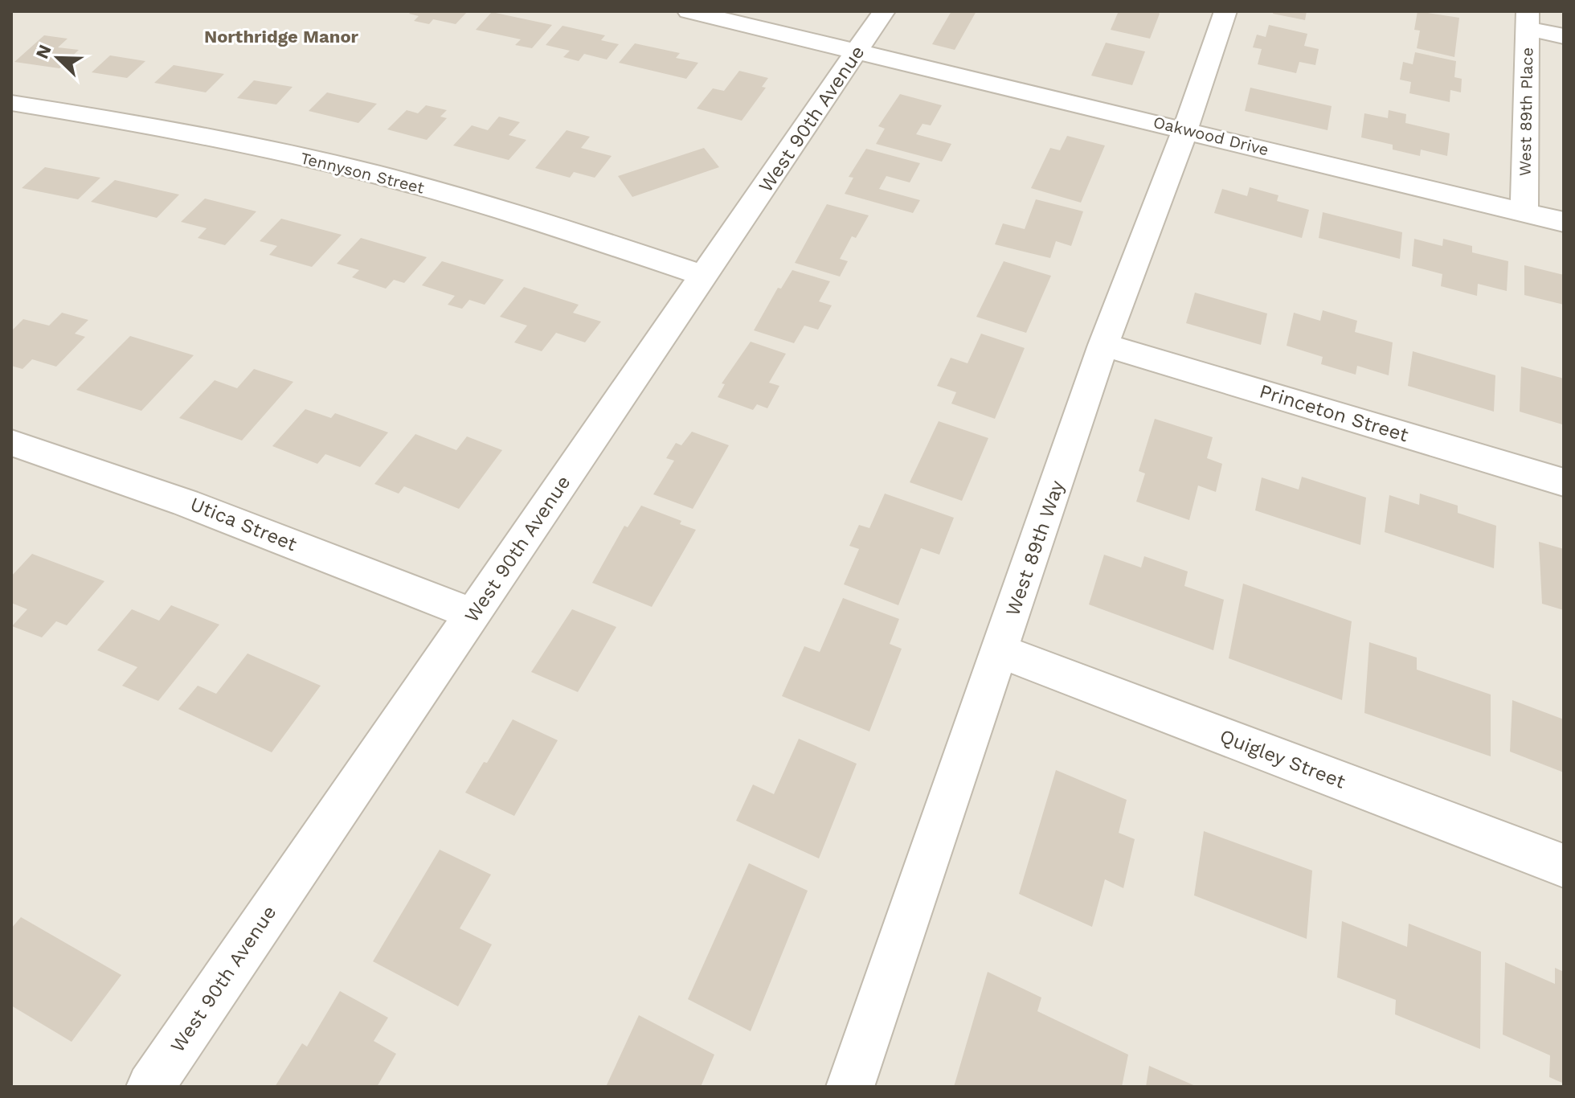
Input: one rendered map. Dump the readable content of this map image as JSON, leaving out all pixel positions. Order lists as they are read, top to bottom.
{
  "streets": {
    "street": [
      "West 89th Place",
      "West 90th Avenue",
      "Oakwood Drive",
      "Tennyson Street",
      "Princeton Street",
      "Utica Street",
      "West 89th Way",
      "Quigley Street"
    ]
  },
  "crossings": [
    ["West 89th Place", "Oakwood Drive"],
    ["West 90th Avenue", "Oakwood Drive"],
    ["West 90th Avenue", "Tennyson Street"],
    ["West 90th Avenue", "Utica Street"],
    ["Oakwood Drive", "West 89th Way"],
    ["Princeton Street", "West 89th Way"],
    ["West 89th Way", "Quigley Street"]
  ],
  "districts": ["Northridge Manor"],
  "north": "top left"
}
